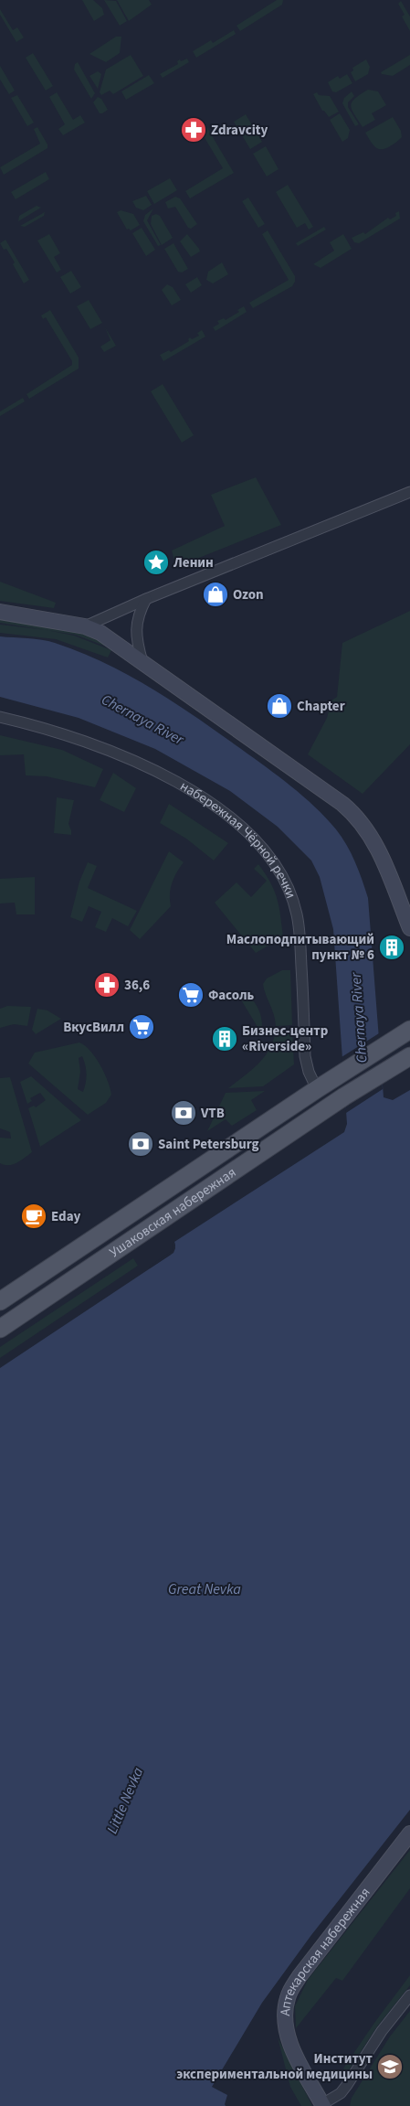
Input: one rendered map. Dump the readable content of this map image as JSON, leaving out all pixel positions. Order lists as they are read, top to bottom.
{
  "streets": {
    "main road": ["Ушаковская набережная"],
    "street": ["набережная Чёрной речки", "Аптекарская набережная"]
  },
  "crossings": [
    ["набережная Чёрной речки", "Ушаковская набережная"]
  ],
  "water": ["Chernaya River", "Great Nevka", "Little Nevka"],
  "places": {
    "pharmacy": ["Zdravcity", "36,6"],
    "place": ["Ленин"],
    "shop": ["Ozon", "Chapter"],
    "building": ["Маслоподпитывающий пункт № 6", "Бизнес-центр «Riverside»"],
    "supermarket": ["Фасоль", "ВкусВилл"],
    "bank": ["VTB", "Saint Petersburg"],
    "cafe": ["Eday"],
    "school or university": ["Институт экспериментальной медицины"]
  }
}
